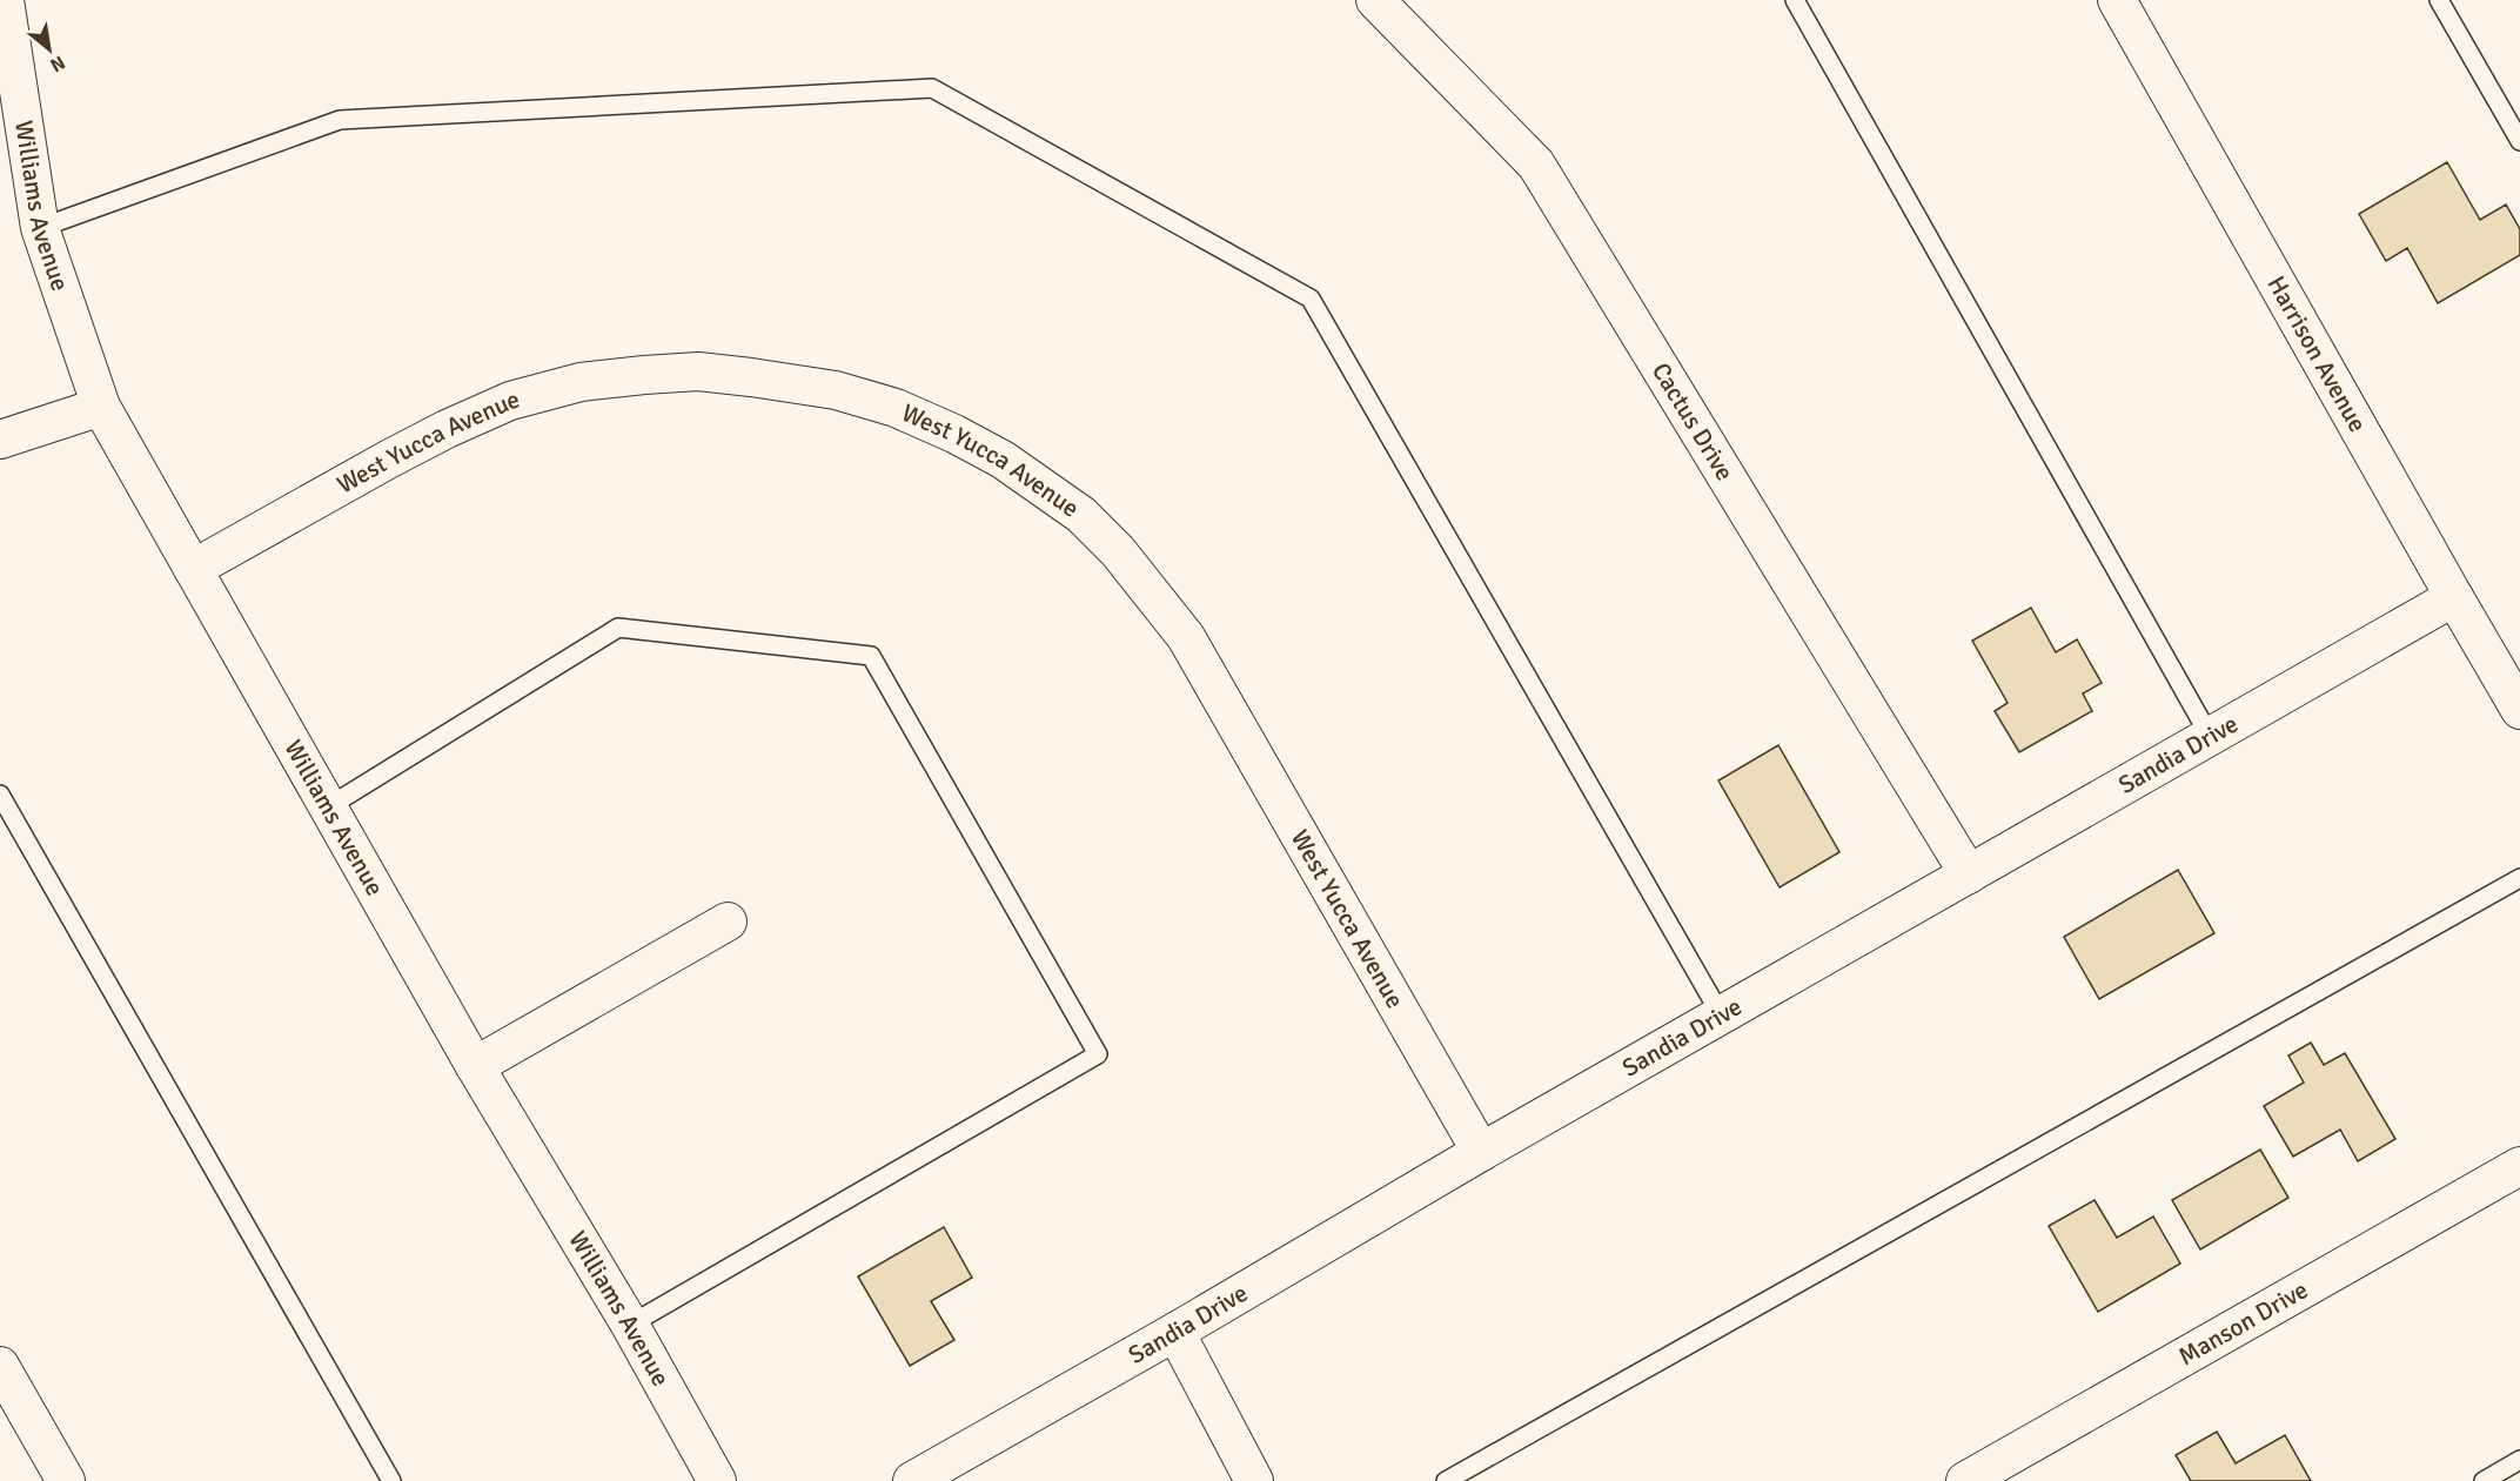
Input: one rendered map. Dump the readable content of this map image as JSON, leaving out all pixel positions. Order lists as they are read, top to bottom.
{
  "streets": {
    "street": [
      "Williams Avenue",
      "Harrison Avenue",
      "Cactus Drive",
      "West Yucca Avenue",
      "Sandia Drive",
      "Manson Drive"
    ]
  },
  "crossings": [
    ["Williams Avenue", "West Yucca Avenue"],
    ["Harrison Avenue", "Sandia Drive"],
    ["Cactus Drive", "Sandia Drive"],
    ["West Yucca Avenue", "Sandia Drive"]
  ],
  "north": "bottom right"
}
